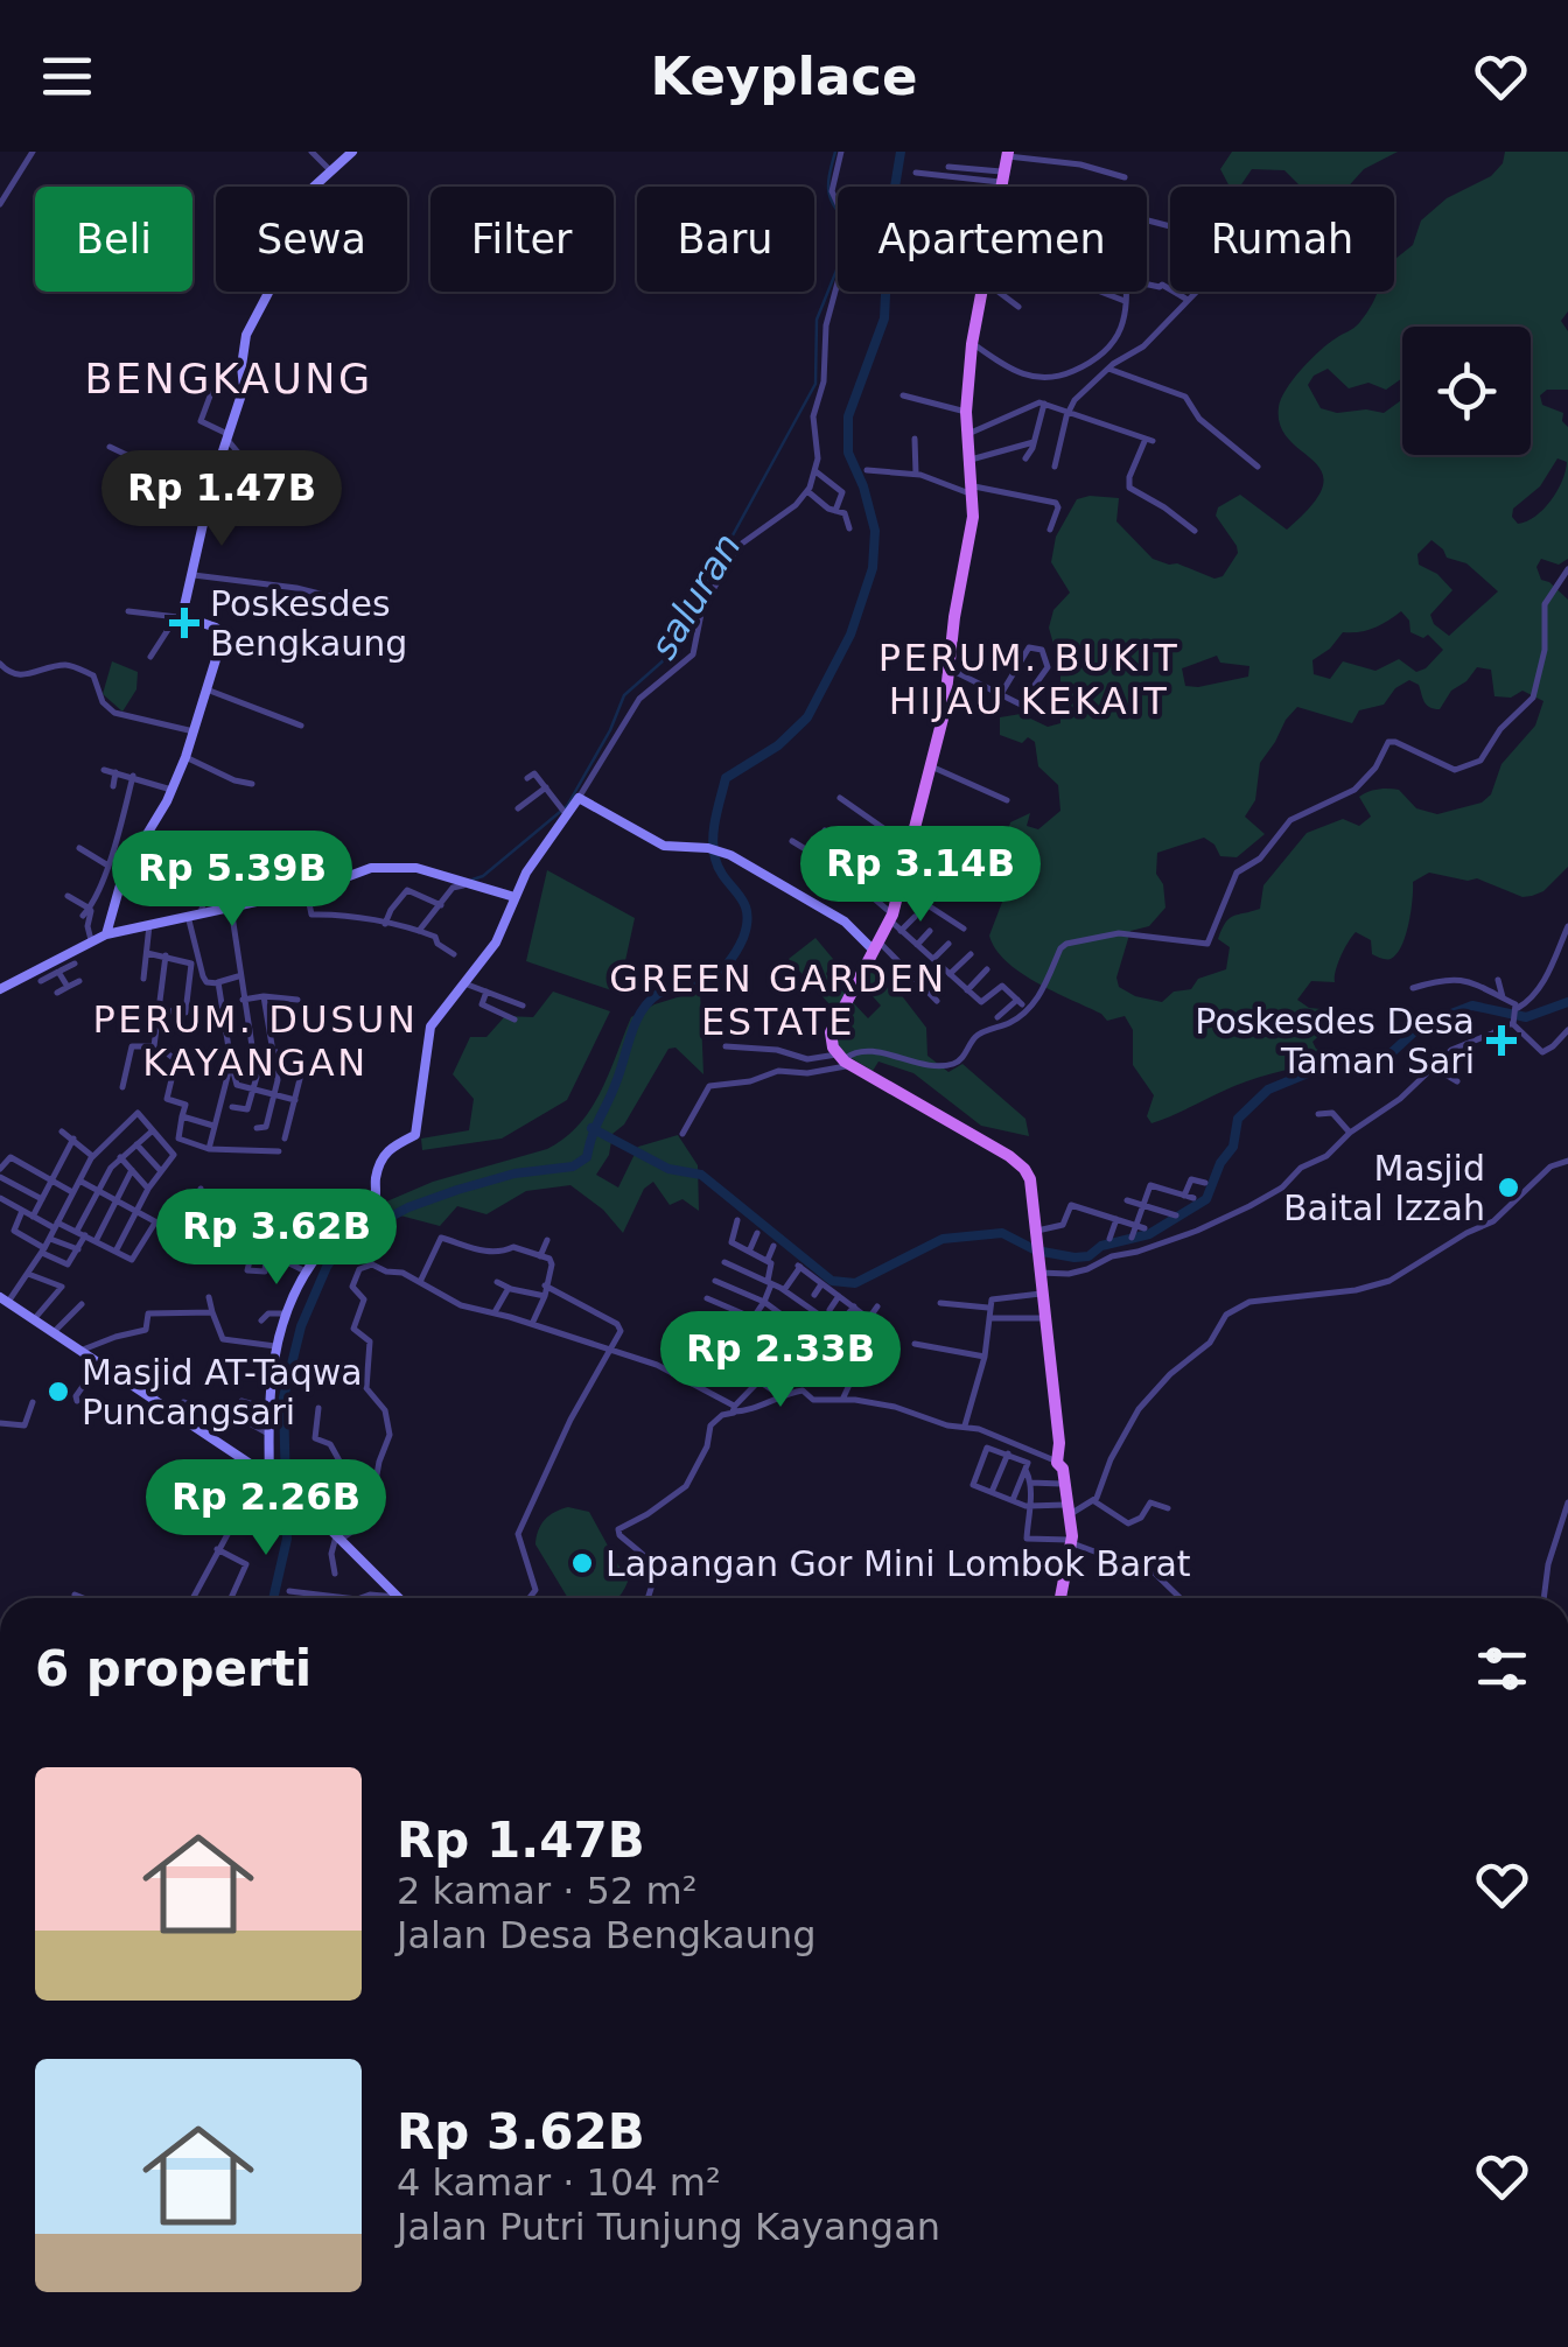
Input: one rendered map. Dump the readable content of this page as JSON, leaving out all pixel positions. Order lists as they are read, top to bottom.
{
  "districts": [
    "BENGKAUNG",
    "PERUM. BUKIT HIJAU KEKAIT",
    "GREEN GARDEN ESTATE",
    "PERUM. DUSUN KAYANGAN"
  ],
  "water": ["saluran"],
  "places": {
    "health": ["Poskesdes Bengkaung", "Poskesdes Desa Taman Sari"],
    "other": ["Masjid Baital Izzah", "Masjid AT-Taqwa Puncangsari", "Lapangan Gor Mini Lombok Barat"]
  },
  "page": {
    "header": "Keyplace",
    "chip": [
      "Beli",
      "Sewa",
      "Filter",
      "Baru",
      "Apartemen",
      "Rumah"
    ],
    "price": [
      "Rp 1.47B",
      "Rp 3.14B",
      "Rp 5.39B",
      "Rp 3.62B",
      "Rp 2.33B",
      "Rp 2.26B"
    ],
    "heading": "6 properti",
    "list": [
      {
        "name": "Rp 1.47B",
        "note": "2 kamar · 52 m² · Jalan Desa Bengkaung"
      },
      {
        "name": "Rp 3.62B",
        "note": "4 kamar · 104 m² · Jalan Putri Tunjung Kayangan"
      }
    ]
  }
}
